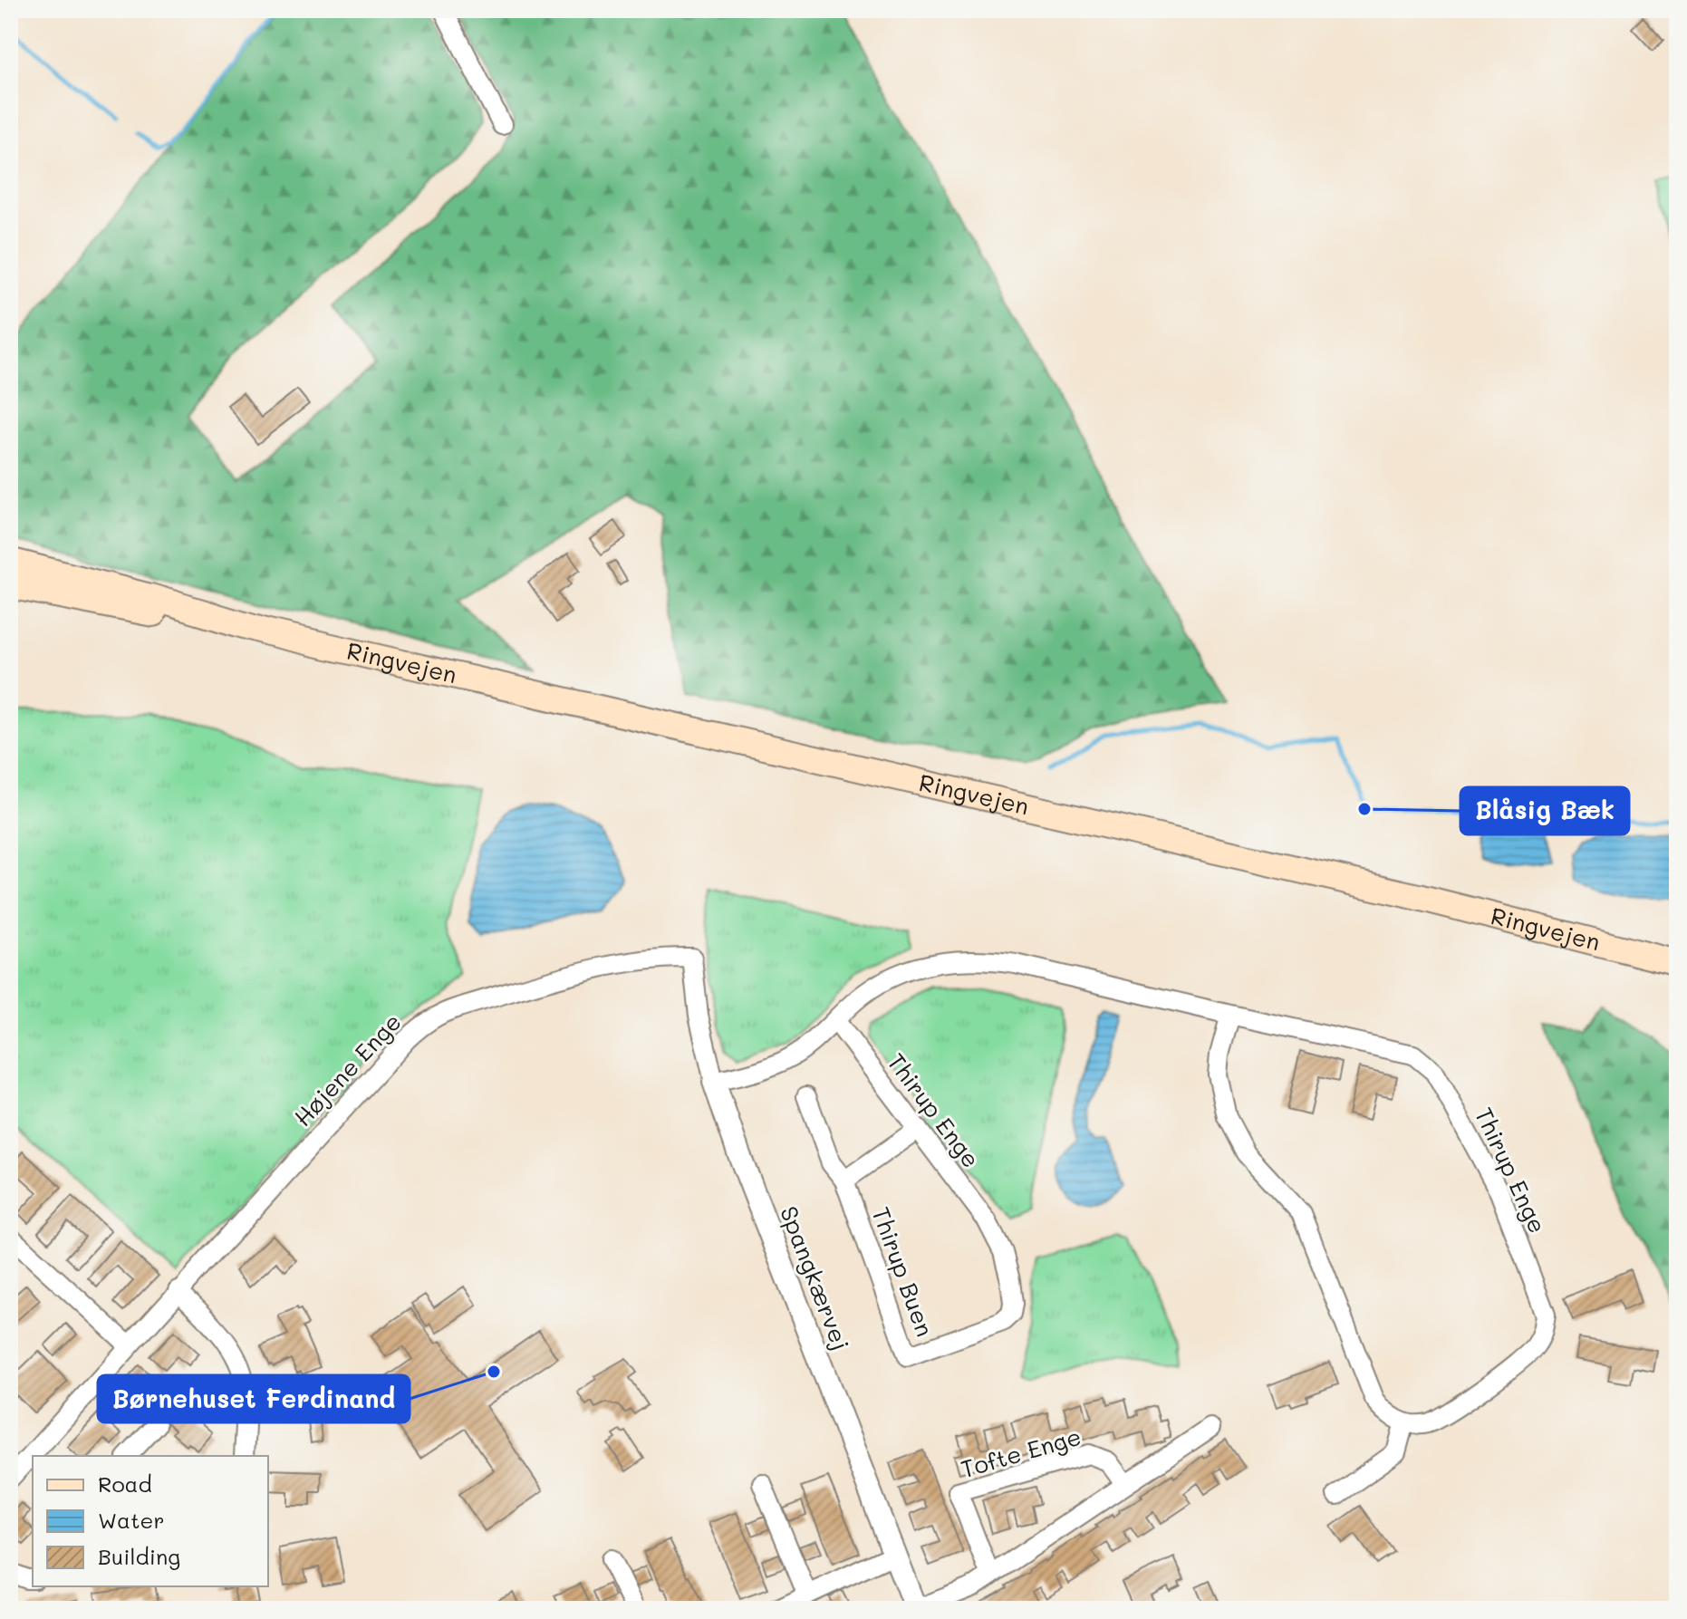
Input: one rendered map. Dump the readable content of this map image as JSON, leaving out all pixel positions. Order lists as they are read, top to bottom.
{
  "streets": {
    "main road": ["Ringvejen"],
    "street": [
      "Højene Enge",
      "Thirup Enge",
      "Thirup Buen",
      "Spangkærvej",
      "Tofte Enge"
    ]
  },
  "crossings": [
    ["Højene Enge", "Spangkærvej"],
    ["Thirup Enge", "Thirup Buen"],
    ["Thirup Enge", "Spangkærvej"]
  ],
  "places": ["Blåsig Bæk", "Børnehuset Ferdinand"],
  "legend": ["Road", "Water", "Building"]
}
